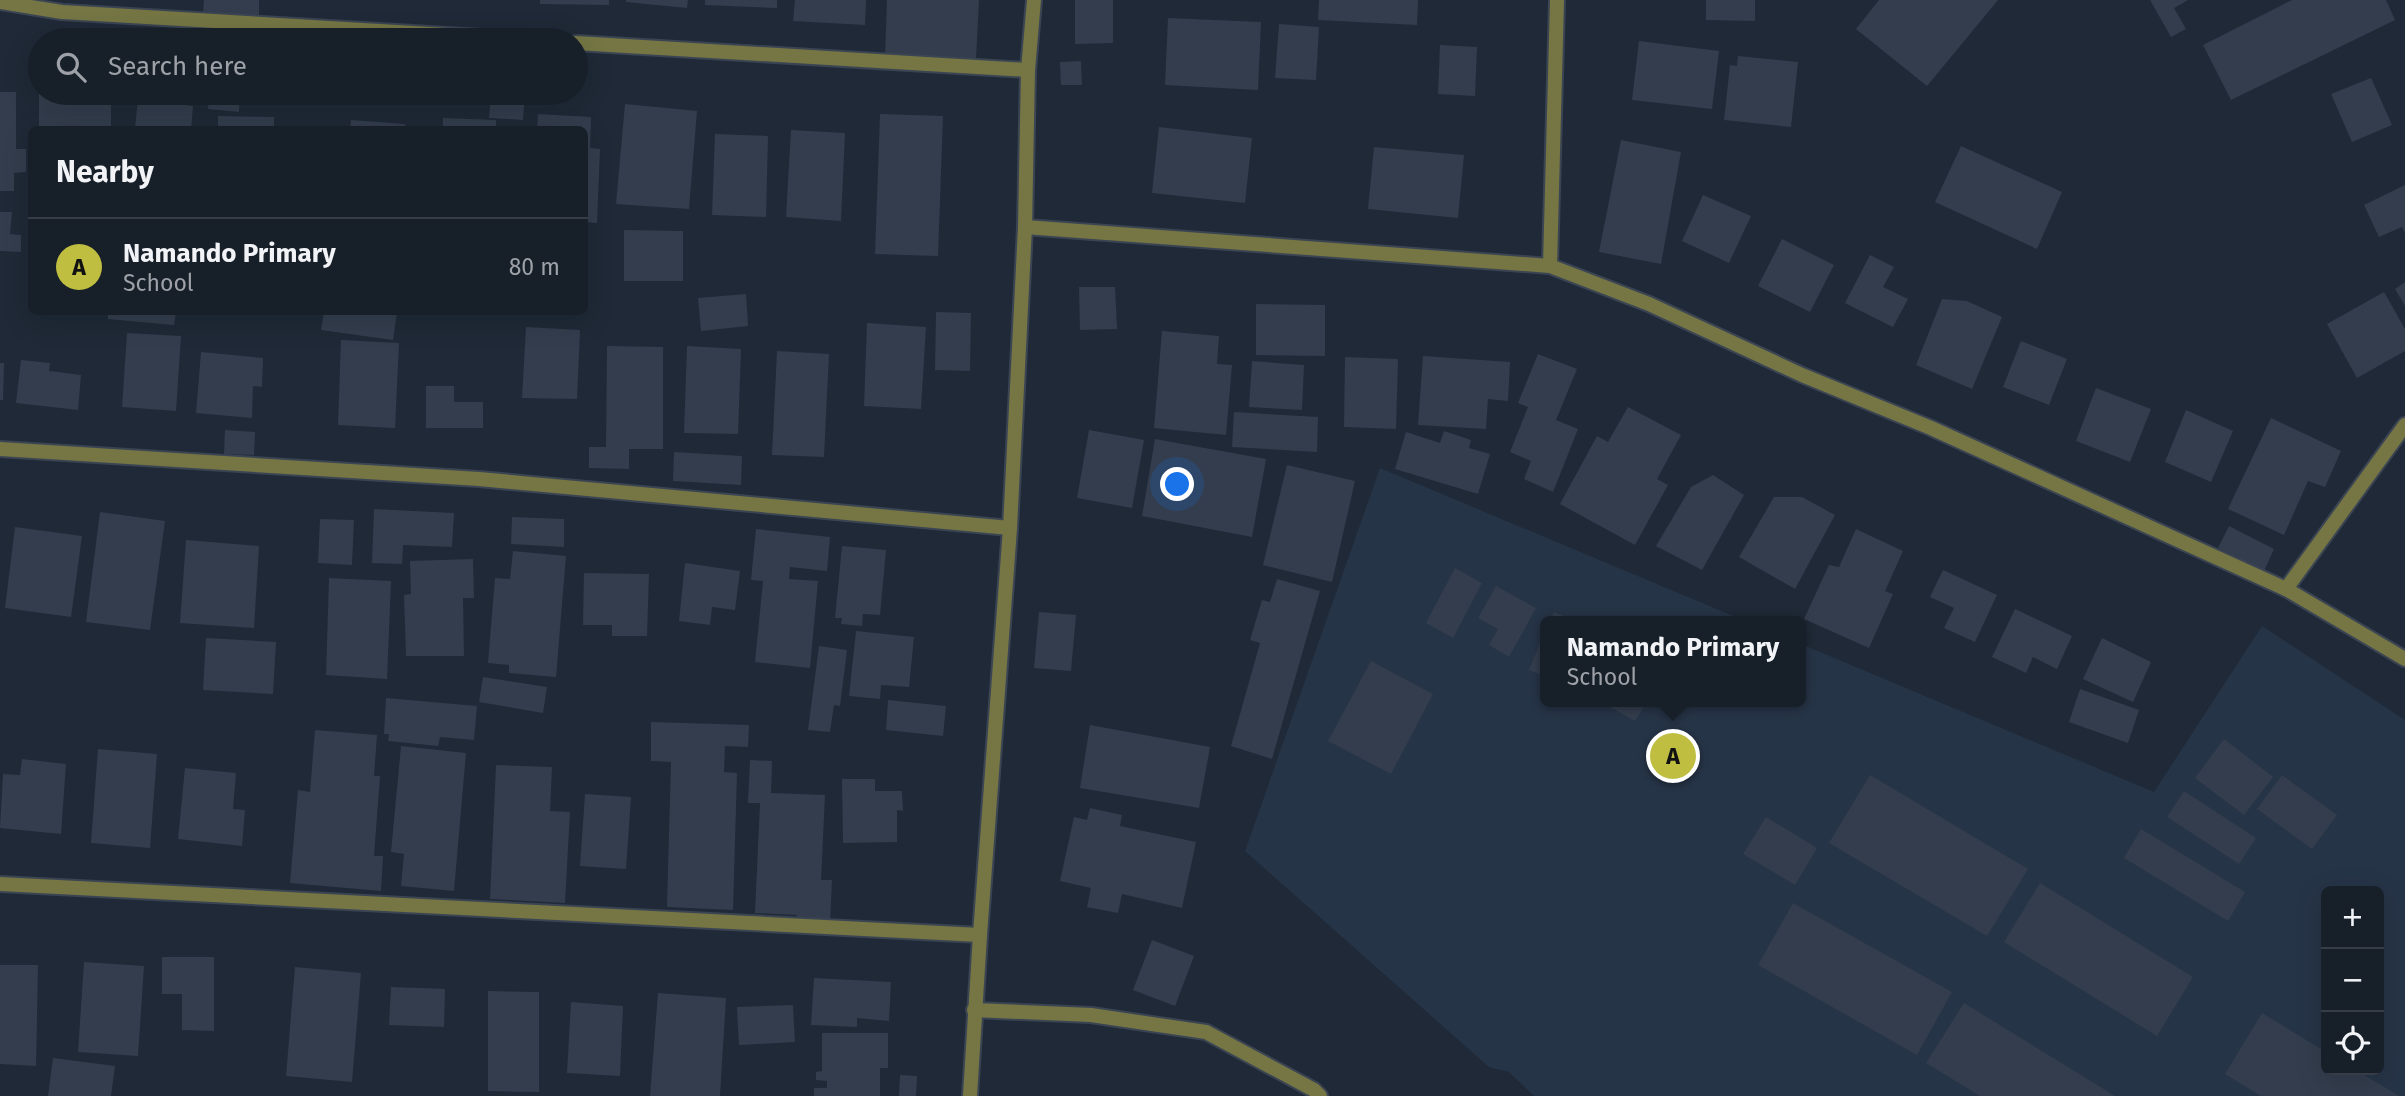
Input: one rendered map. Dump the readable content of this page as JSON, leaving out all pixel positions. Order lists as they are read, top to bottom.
{
  "page": {
    "search": "Search here",
    "heading": "Nearby",
    "list": [
      {
        "mark": "A",
        "name": "Namando Primary",
        "note": "School",
        "value": "80 m"
      }
    ],
    "popup": ["Namando Primary", "School"],
    "pins": "A",
    "map_buttons": ["+", "−"]
  }
}
